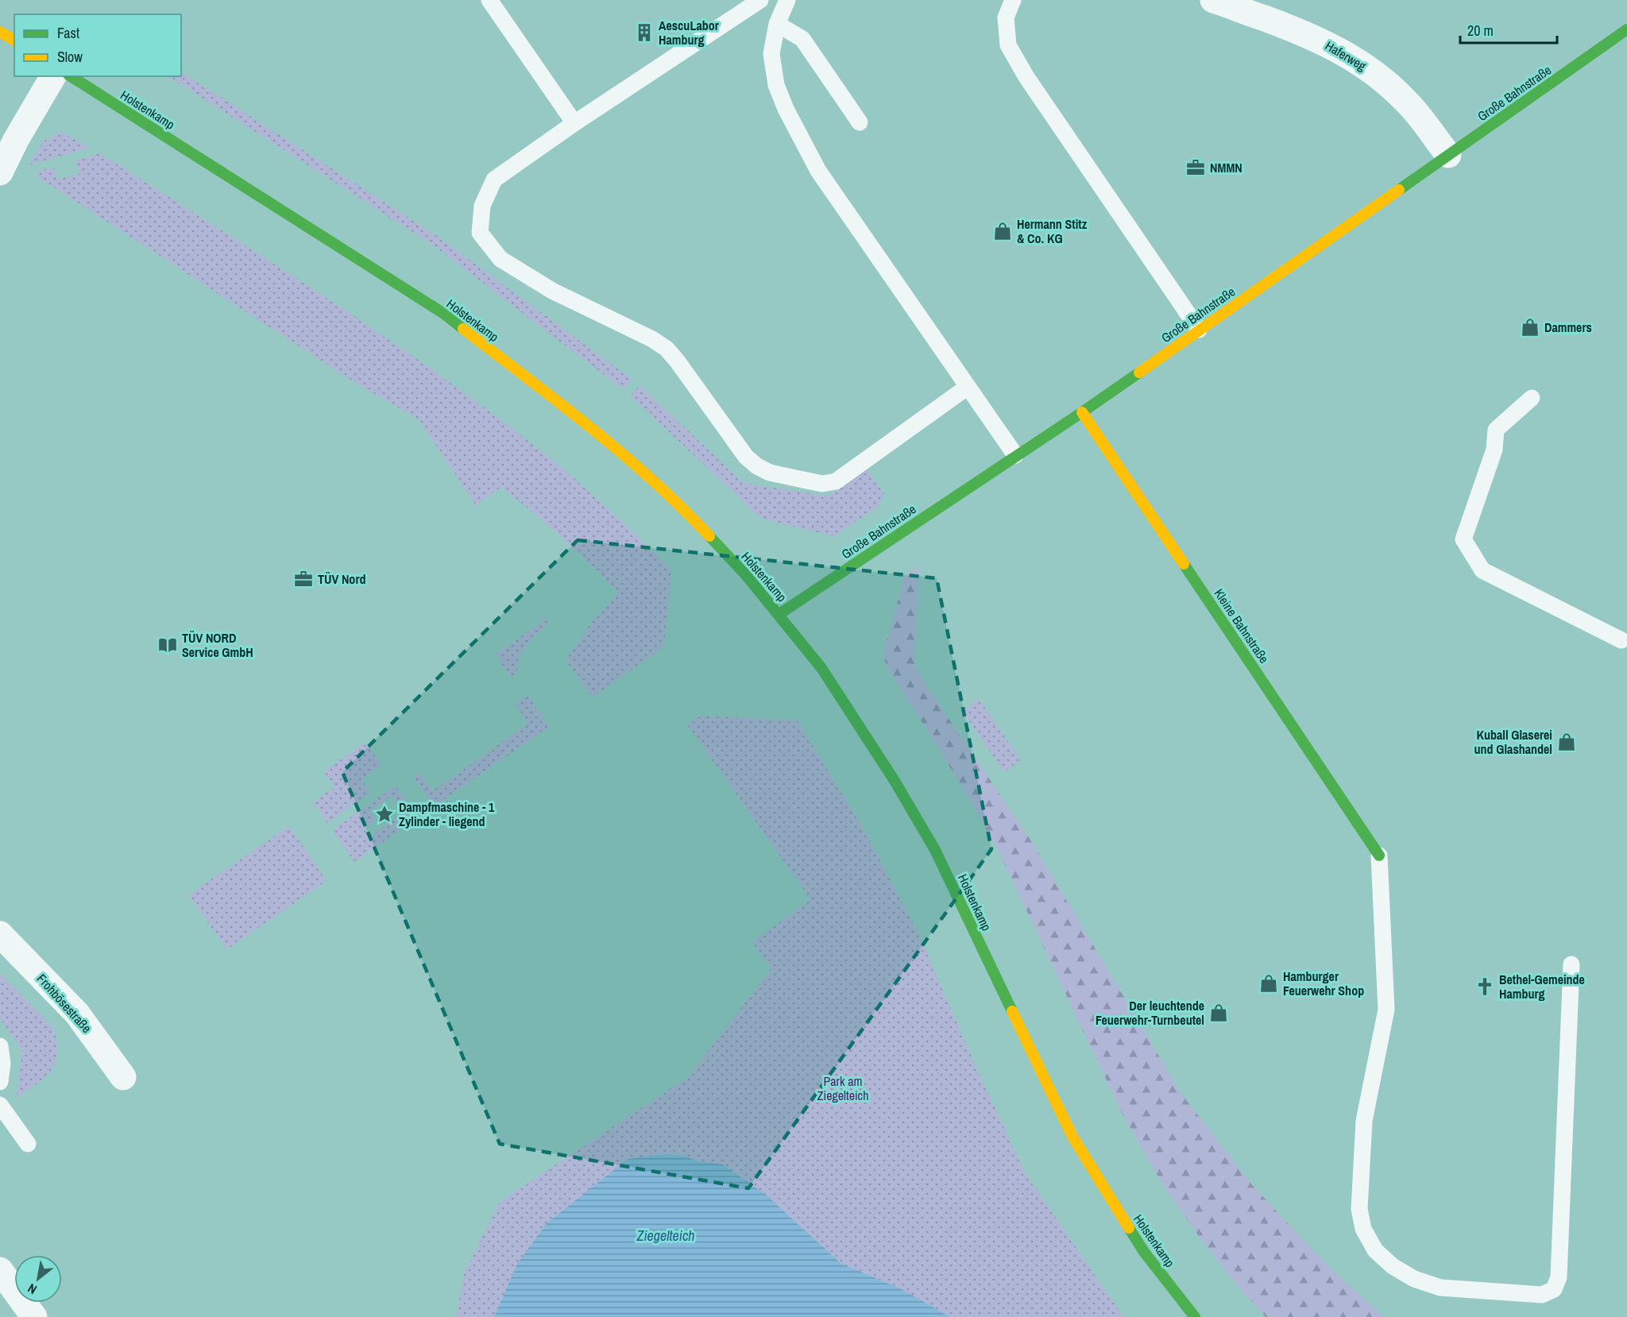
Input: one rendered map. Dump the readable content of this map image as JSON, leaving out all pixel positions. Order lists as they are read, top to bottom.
{
  "streets": {
    "main road": ["Große Bahnstraße", "Holstenkamp", "Kleine Bahnstraße"],
    "street": ["Haferweg", "Frohbösestraße"]
  },
  "crossings": [
    ["Haferweg", "Große Bahnstraße"],
    ["Große Bahnstraße", "Holstenkamp"],
    ["Große Bahnstraße", "Kleine Bahnstraße"]
  ],
  "water": ["Ziegelteich"],
  "parks": ["Park am Ziegelteich"],
  "places": {
    "building": ["AescuLabor Hamburg"],
    "office": ["NMMN", "TÜV Nord"],
    "shop": [
      "Hermann Stitz & Co. KG",
      "Dammers",
      "Kuball Glaserei und Glashandel",
      "Hamburger Feuerwehr Shop",
      "Der leuchtende Feuerwehr-Turnbeutel"
    ],
    "library": ["TÜV NORD Service GmbH"],
    "place": ["Dampfmaschine - 1 Zylinder - liegend"],
    "church": ["Bethel-Gemeinde Hamburg"]
  },
  "legend": ["Fast", "Slow"],
  "scale_bar": "20 m",
  "north": "bottom left"
}
